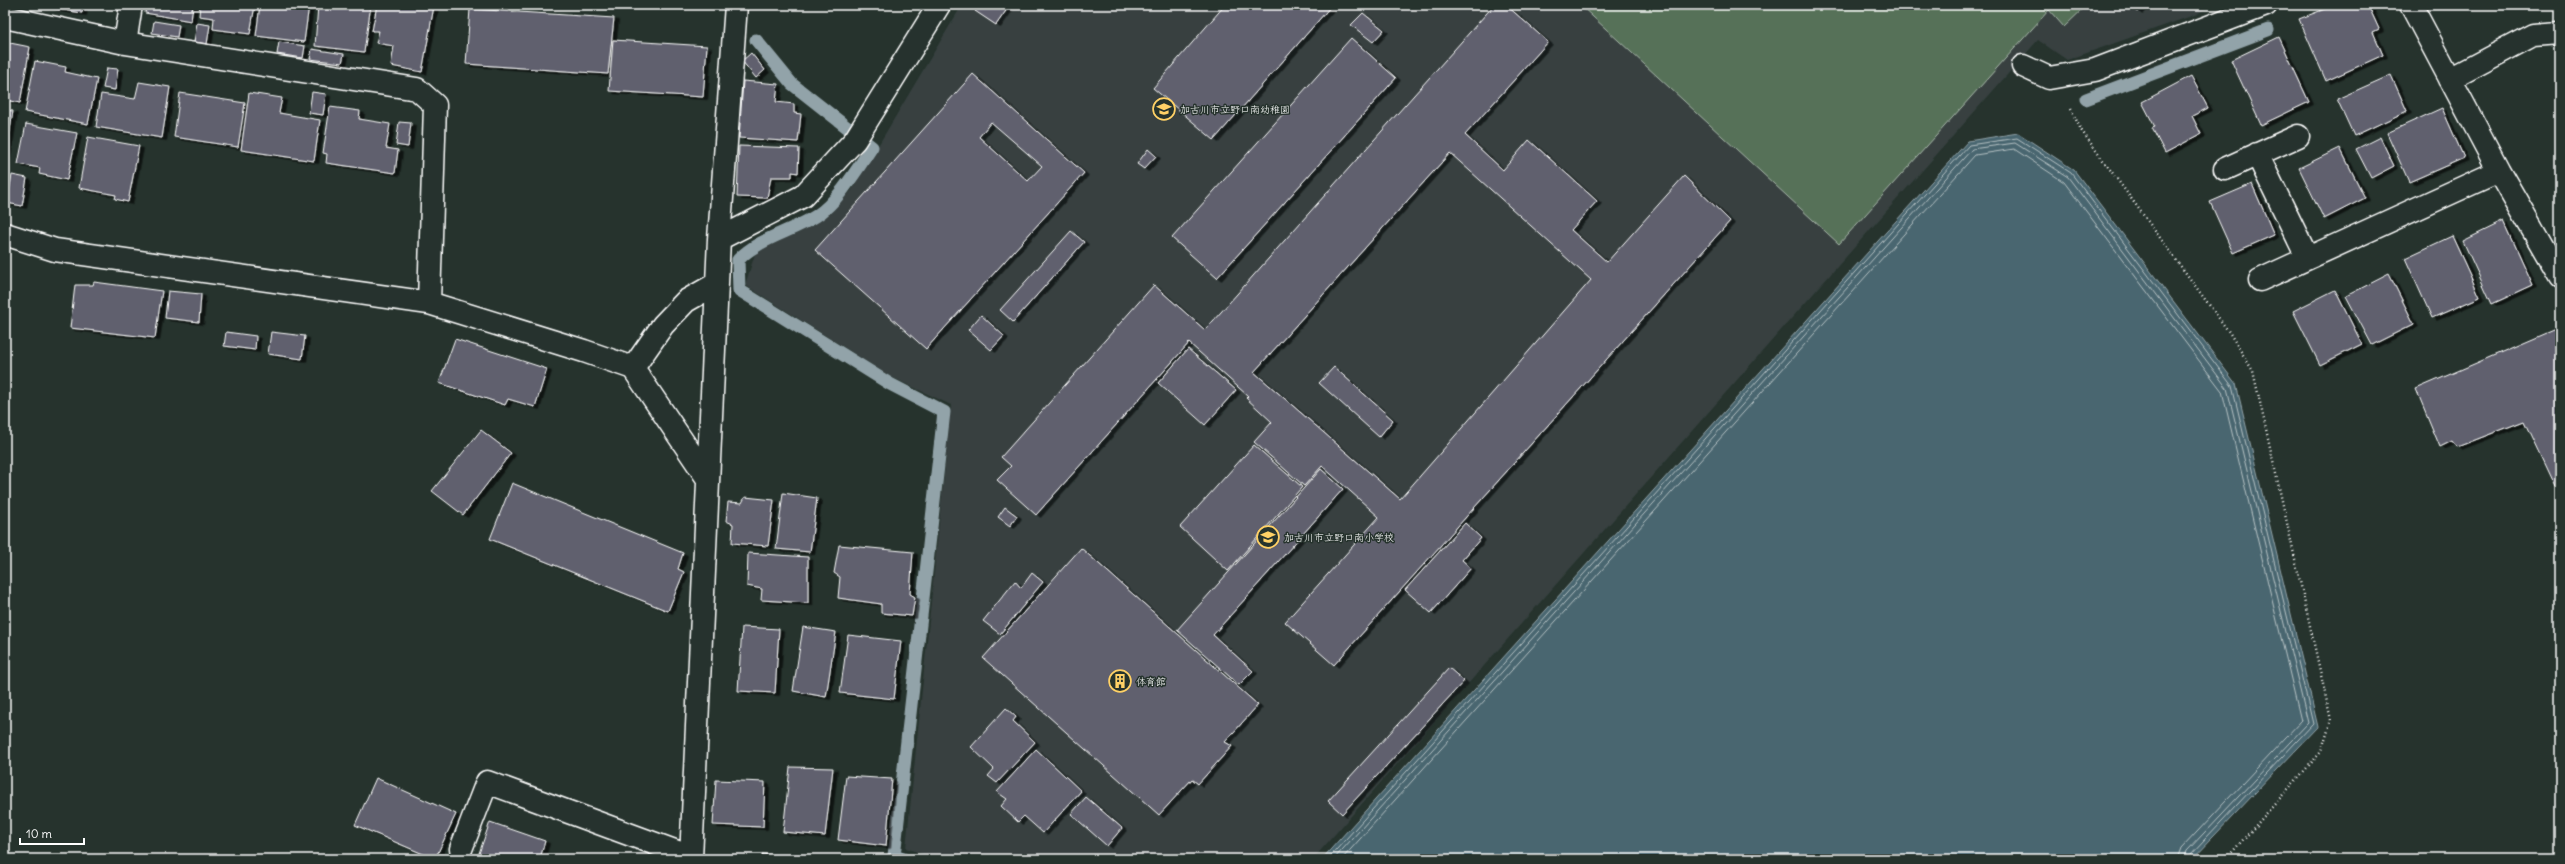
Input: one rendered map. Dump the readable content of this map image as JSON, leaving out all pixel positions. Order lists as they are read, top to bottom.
{
  "places": {
    "school or university": ["加古川市立野口南幼稚園", "加古川市立野口南小学校"],
    "building": ["体育館"]
  },
  "scale_bar": "10 m"
}
